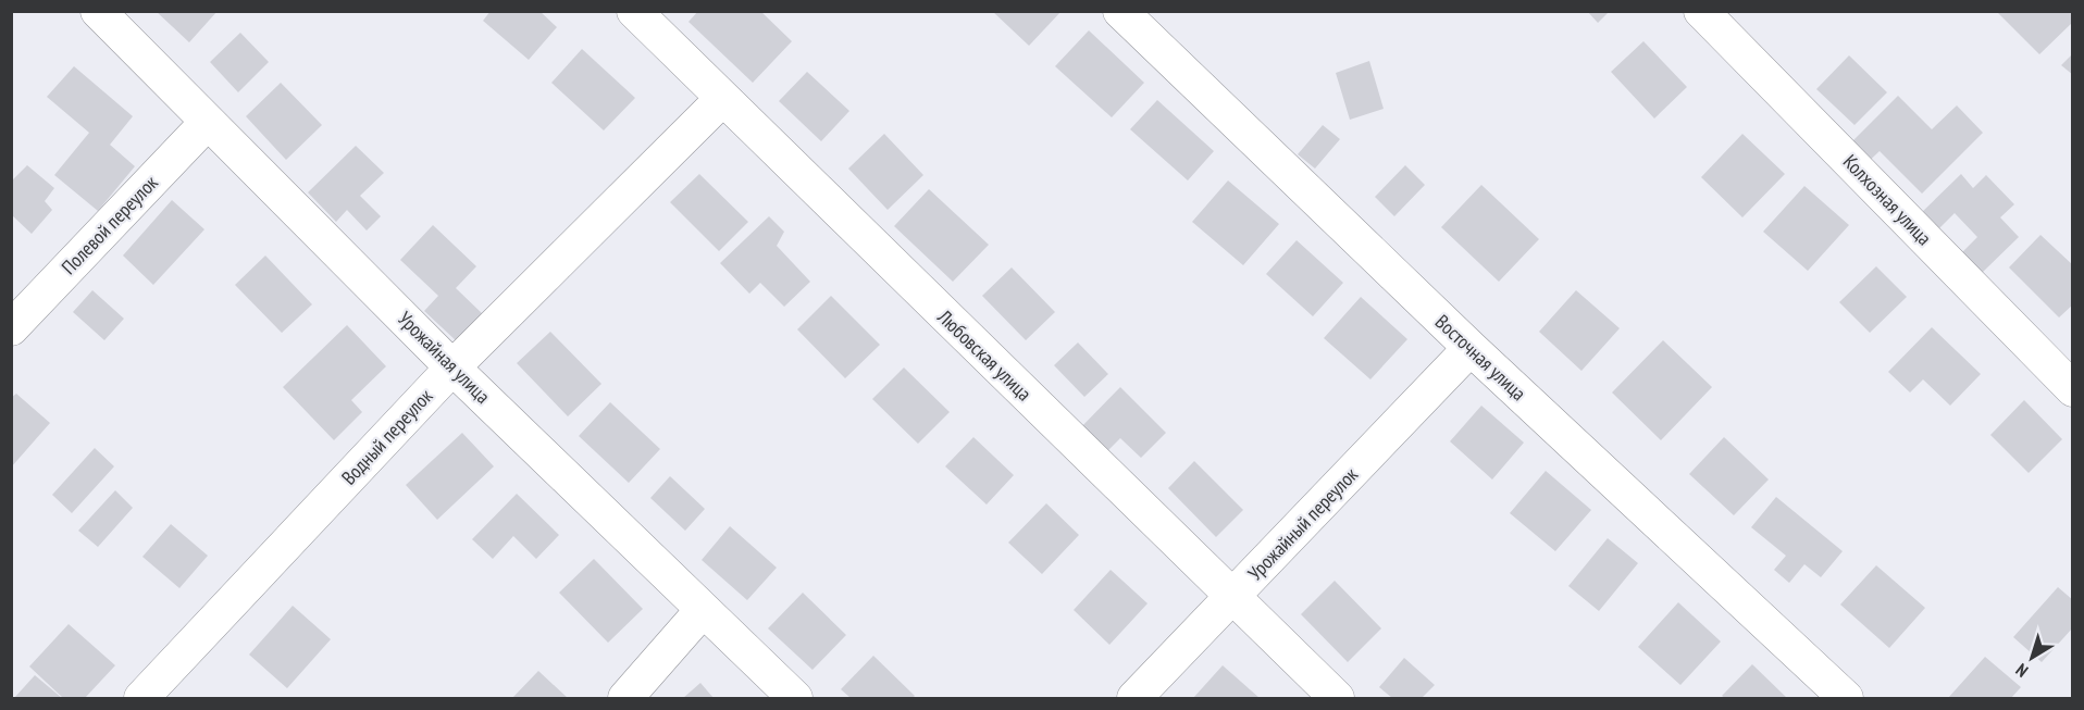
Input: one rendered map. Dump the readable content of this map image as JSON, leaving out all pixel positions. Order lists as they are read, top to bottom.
{
  "streets": {
    "street": [
      "Колхозная улица",
      "Полевой переулок",
      "Любовская улица",
      "Урожайная улица",
      "Восточная улица",
      "Водный переулок",
      "Урожайный переулок"
    ]
  },
  "crossings": [
    ["Полевой переулок", "Урожайная улица"],
    ["Любовская улица", "Водный переулок"],
    ["Любовская улица", "Урожайный переулок"],
    ["Урожайная улица", "Водный переулок"],
    ["Восточная улица", "Урожайный переулок"]
  ],
  "north": "bottom left"
}
